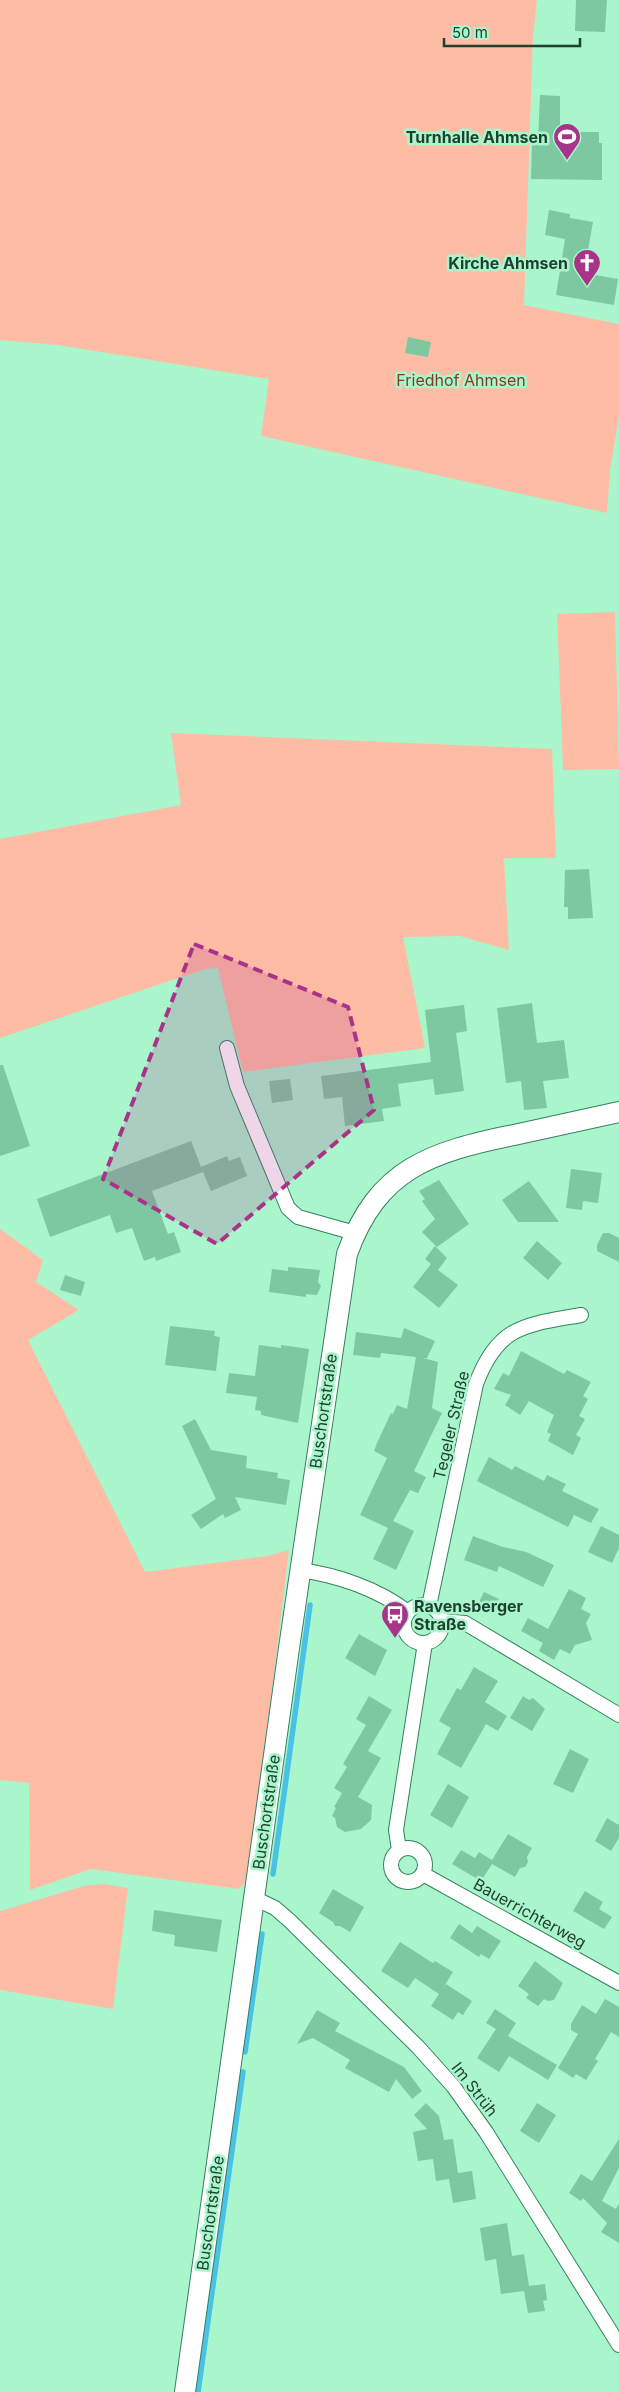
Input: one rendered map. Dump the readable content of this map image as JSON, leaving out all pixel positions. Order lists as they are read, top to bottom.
{
  "streets": {
    "main road": ["Buschortstraße"],
    "street": ["Tegeler Straße", "Bauerrichterweg", "Im Strüh"]
  },
  "crossings": [
    ["Buschortstraße", "Im Strüh"]
  ],
  "parks": ["Friedhof Ahmsen"],
  "places": {
    "sports": ["Turnhalle Ahmsen"],
    "church": ["Kirche Ahmsen"],
    "bus stop": ["Ravensberger Straße"]
  },
  "scale_bar": "50 m"
}
